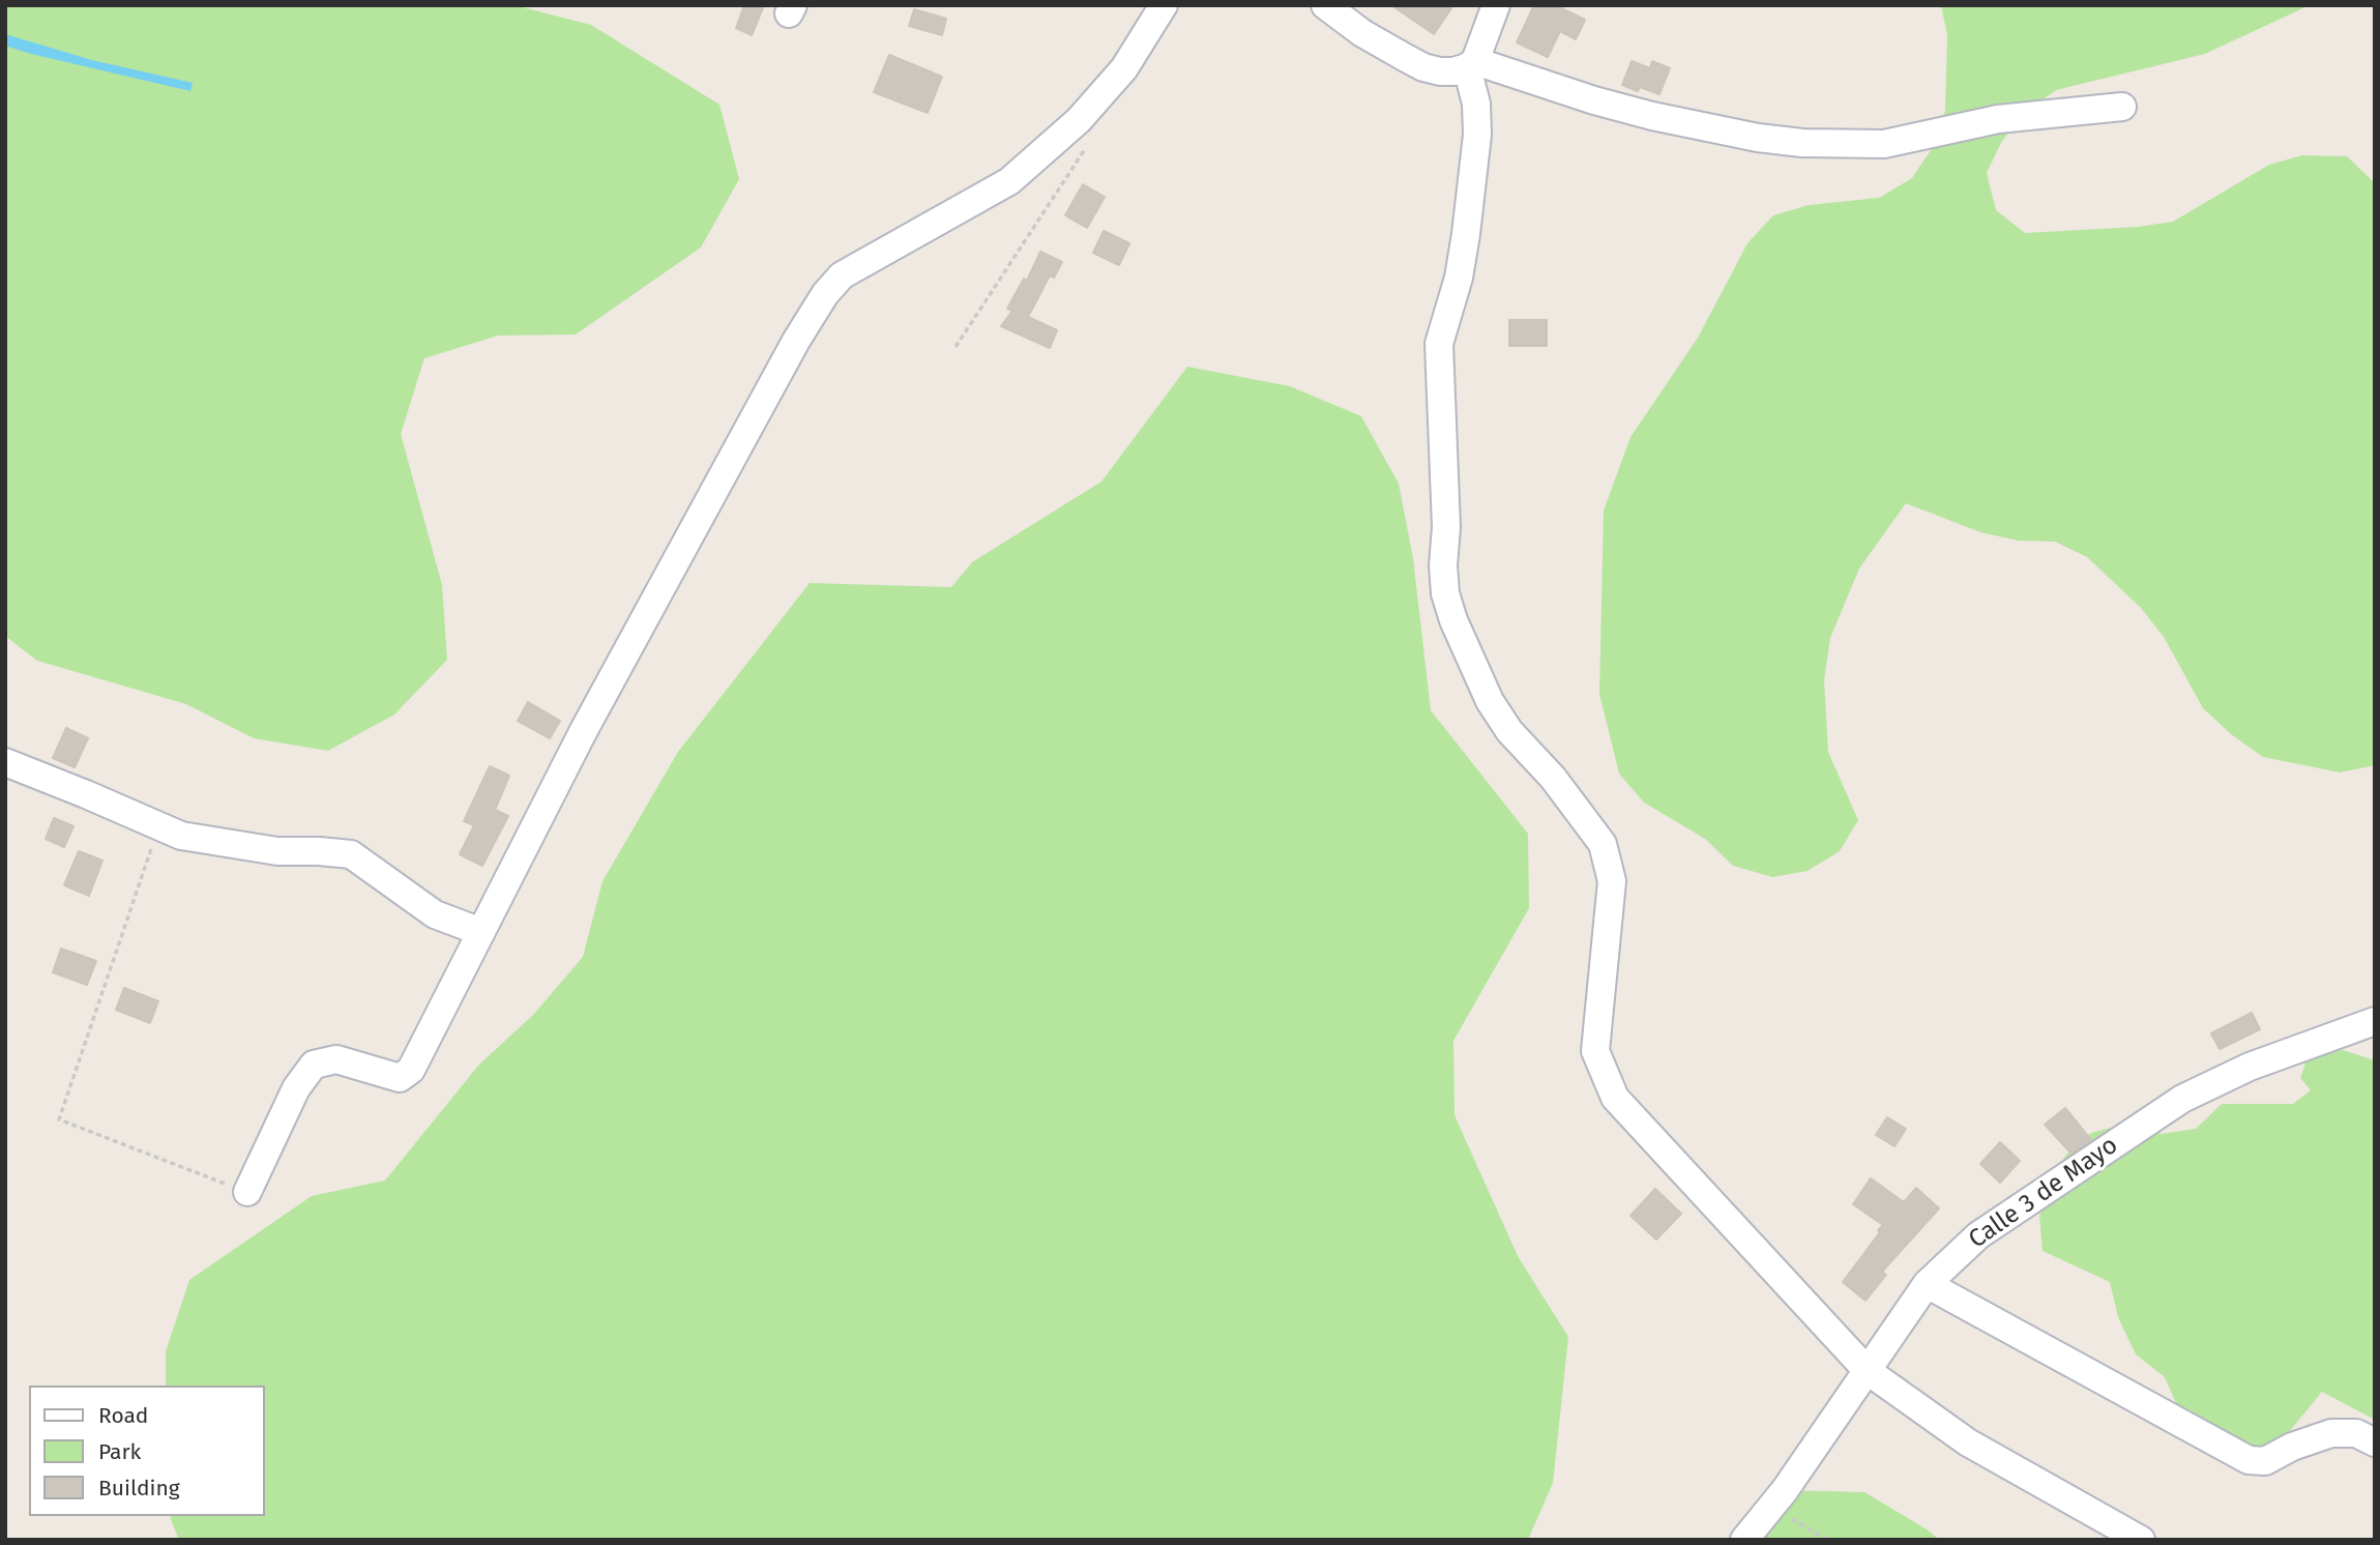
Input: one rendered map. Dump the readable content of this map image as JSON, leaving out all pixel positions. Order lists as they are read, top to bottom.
{
  "streets": {
    "street": ["Calle 3 de Mayo"]
  },
  "legend": ["Road", "Park", "Building"]
}
